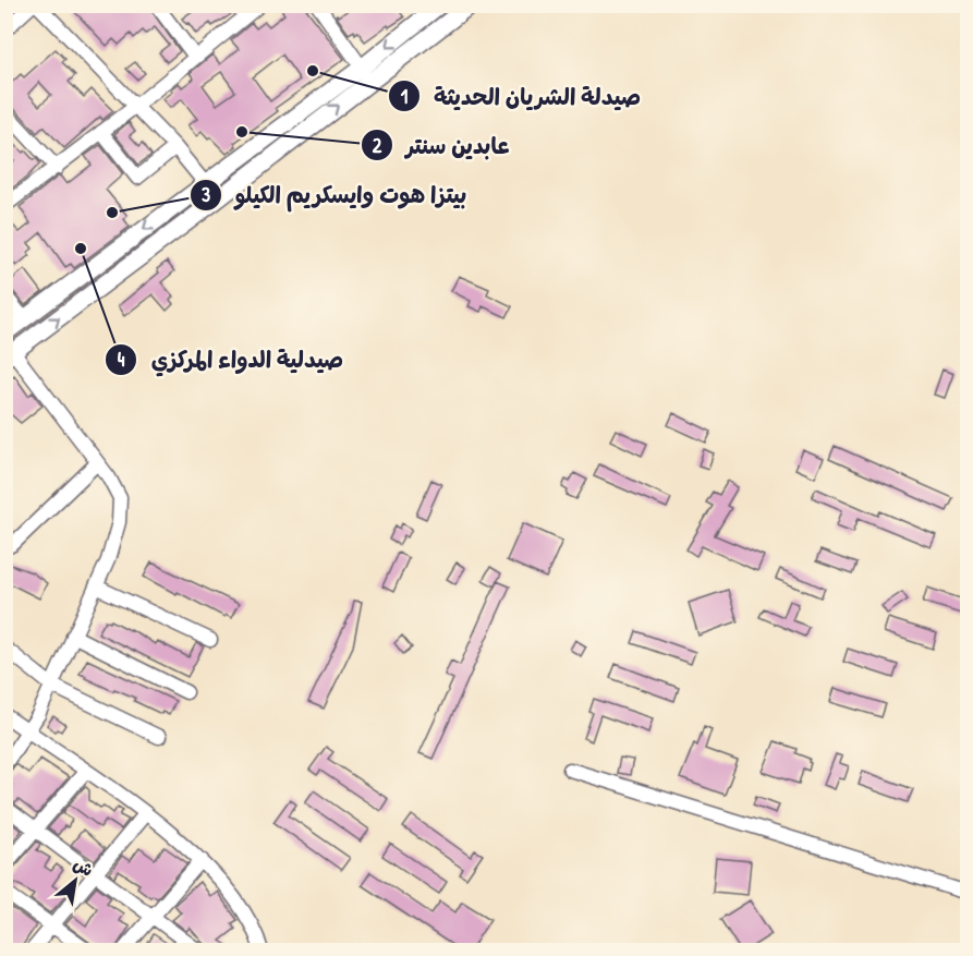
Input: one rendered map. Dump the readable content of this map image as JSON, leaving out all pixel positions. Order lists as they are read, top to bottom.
{
  "places": [
    "صيدلة الشريان الحديثة",
    "عابدين سنتر",
    "بيتزا هوت وايسكريم الكيلو",
    "صيدلية الدواء المركزي"
  ],
  "north": "top right"
}
